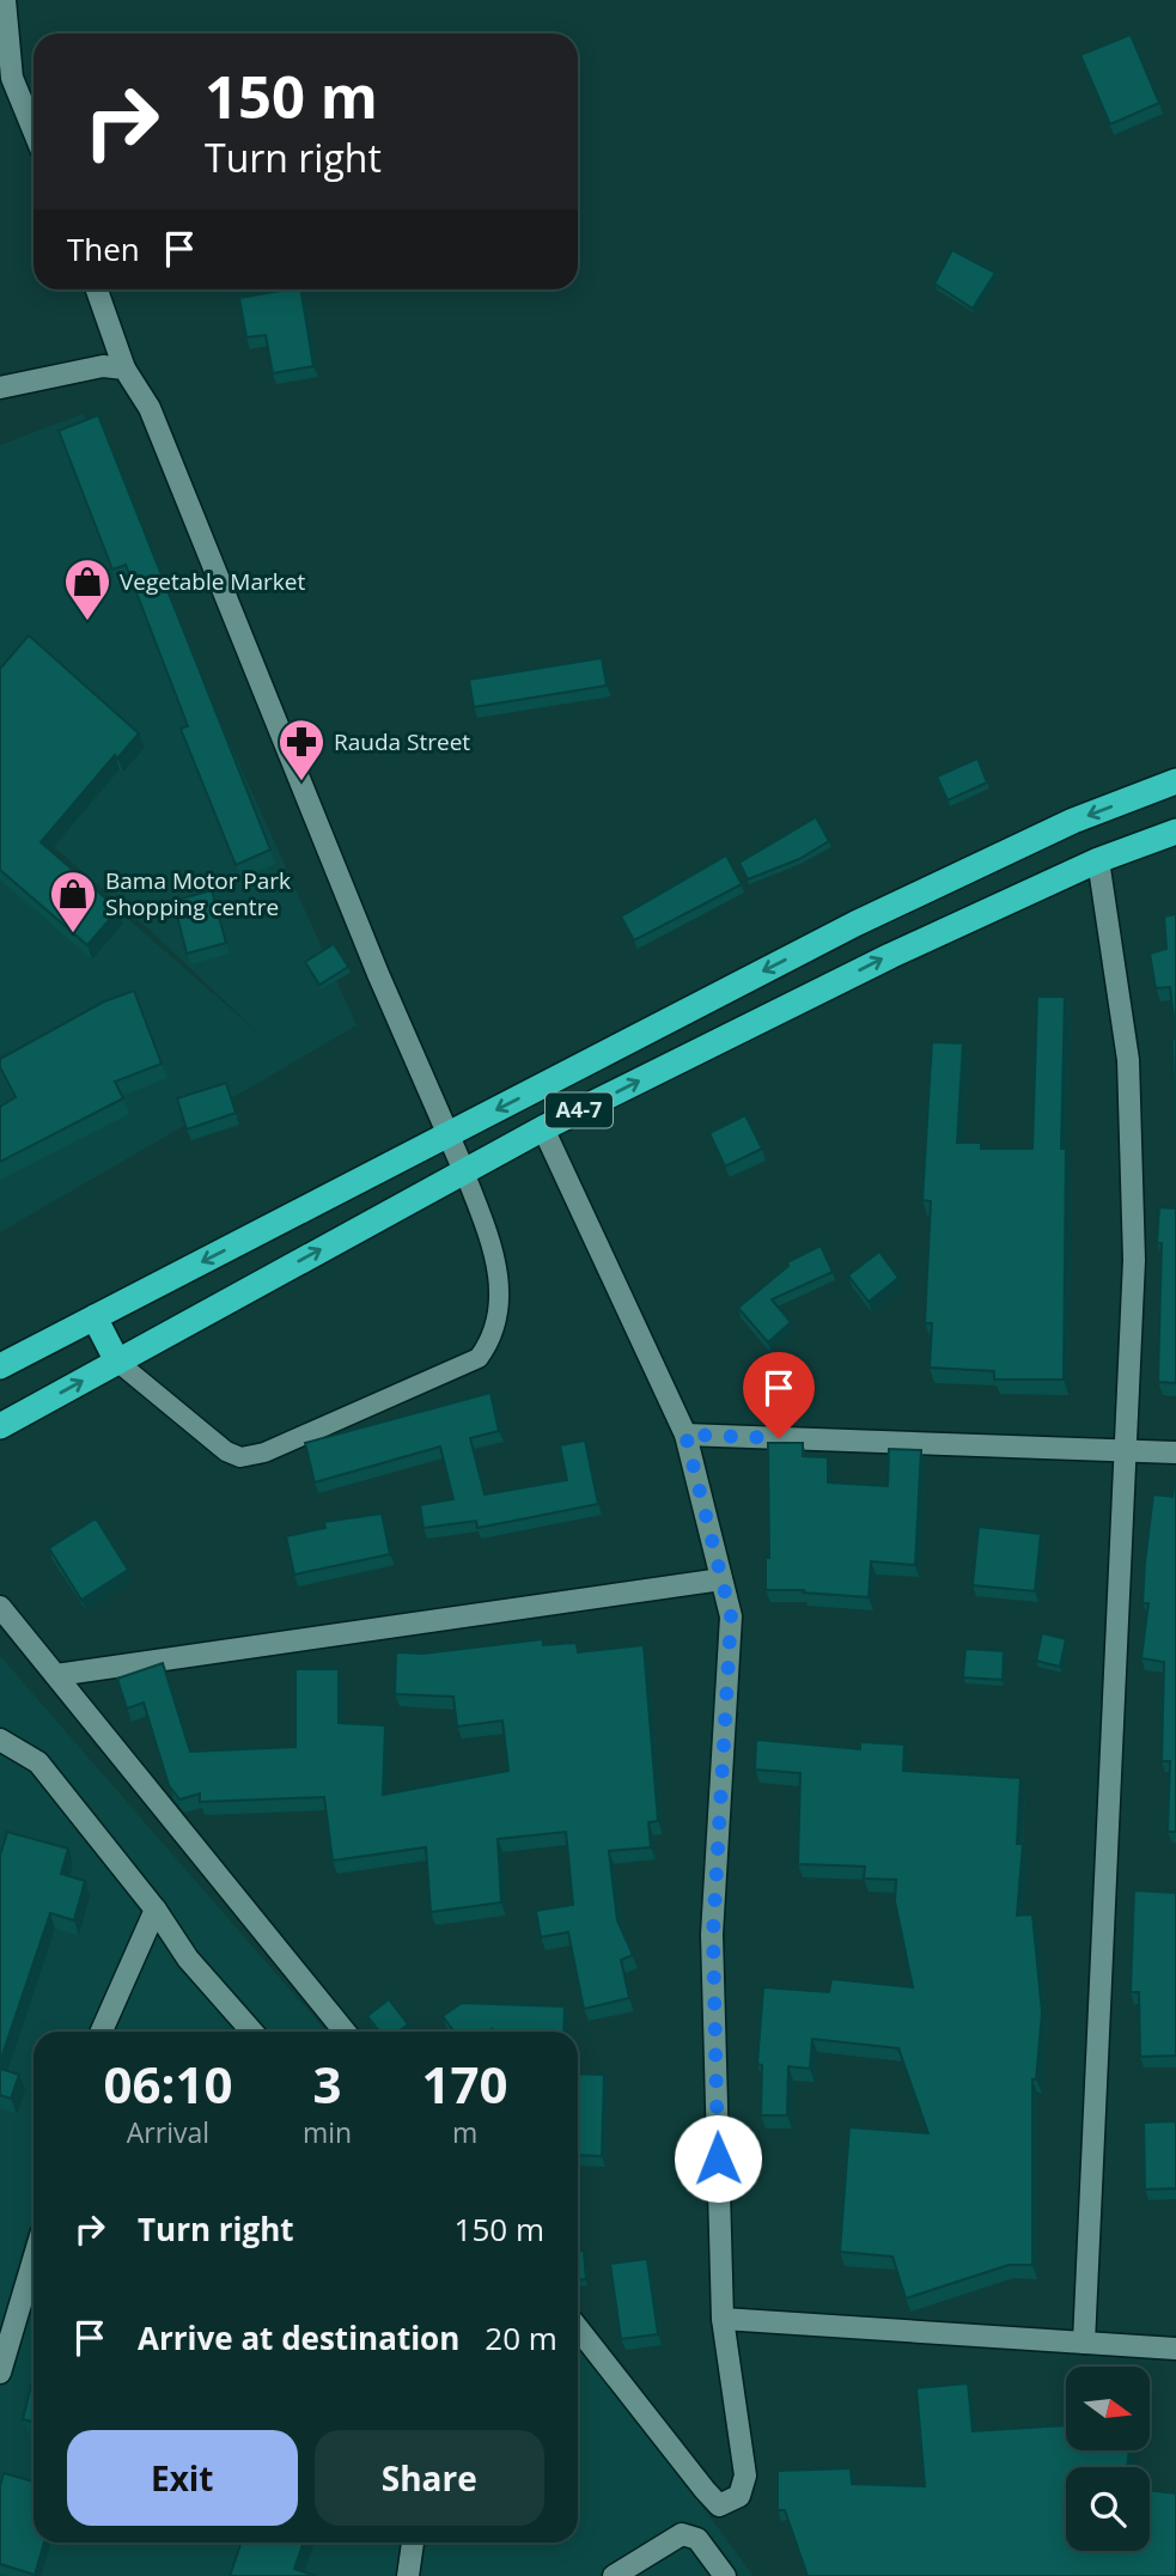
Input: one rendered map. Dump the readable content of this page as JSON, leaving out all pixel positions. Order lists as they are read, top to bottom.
{
  "streets": {
    "highway": ["A4-7"]
  },
  "places": {
    "shop": ["Vegetable Market", "Bama Motor Park Shopping centre"],
    "pharmacy": ["Rauda Street"]
  },
  "north": "right",
  "page": {
    "turn": ["150 m", "Turn right"],
    "then": "Then",
    "eta": [
      "06:10",
      "Arrival",
      "3",
      "min",
      "170",
      "m"
    ],
    "list": [
      {
        "name": "Turn right",
        "value": "150 m"
      },
      {
        "name": "Arrive at destination",
        "value": "20 m"
      }
    ],
    "buttons": ["Exit", "Share"]
  }
}
